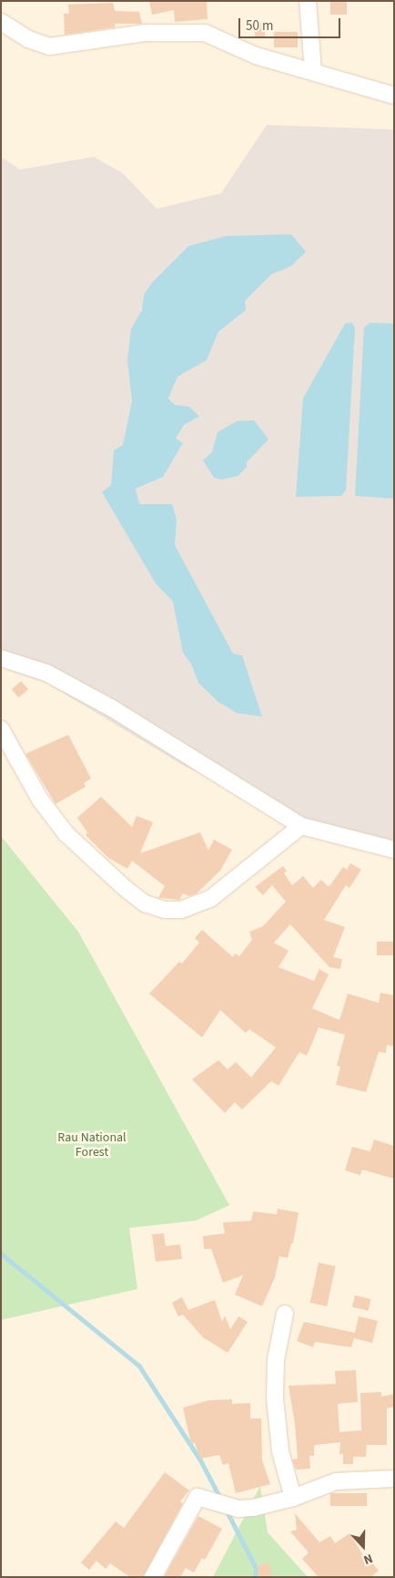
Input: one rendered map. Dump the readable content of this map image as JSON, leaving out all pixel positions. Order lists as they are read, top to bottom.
{
  "parks": ["Rau National Forest"],
  "scale_bar": "50 m",
  "north": "bottom"
}
